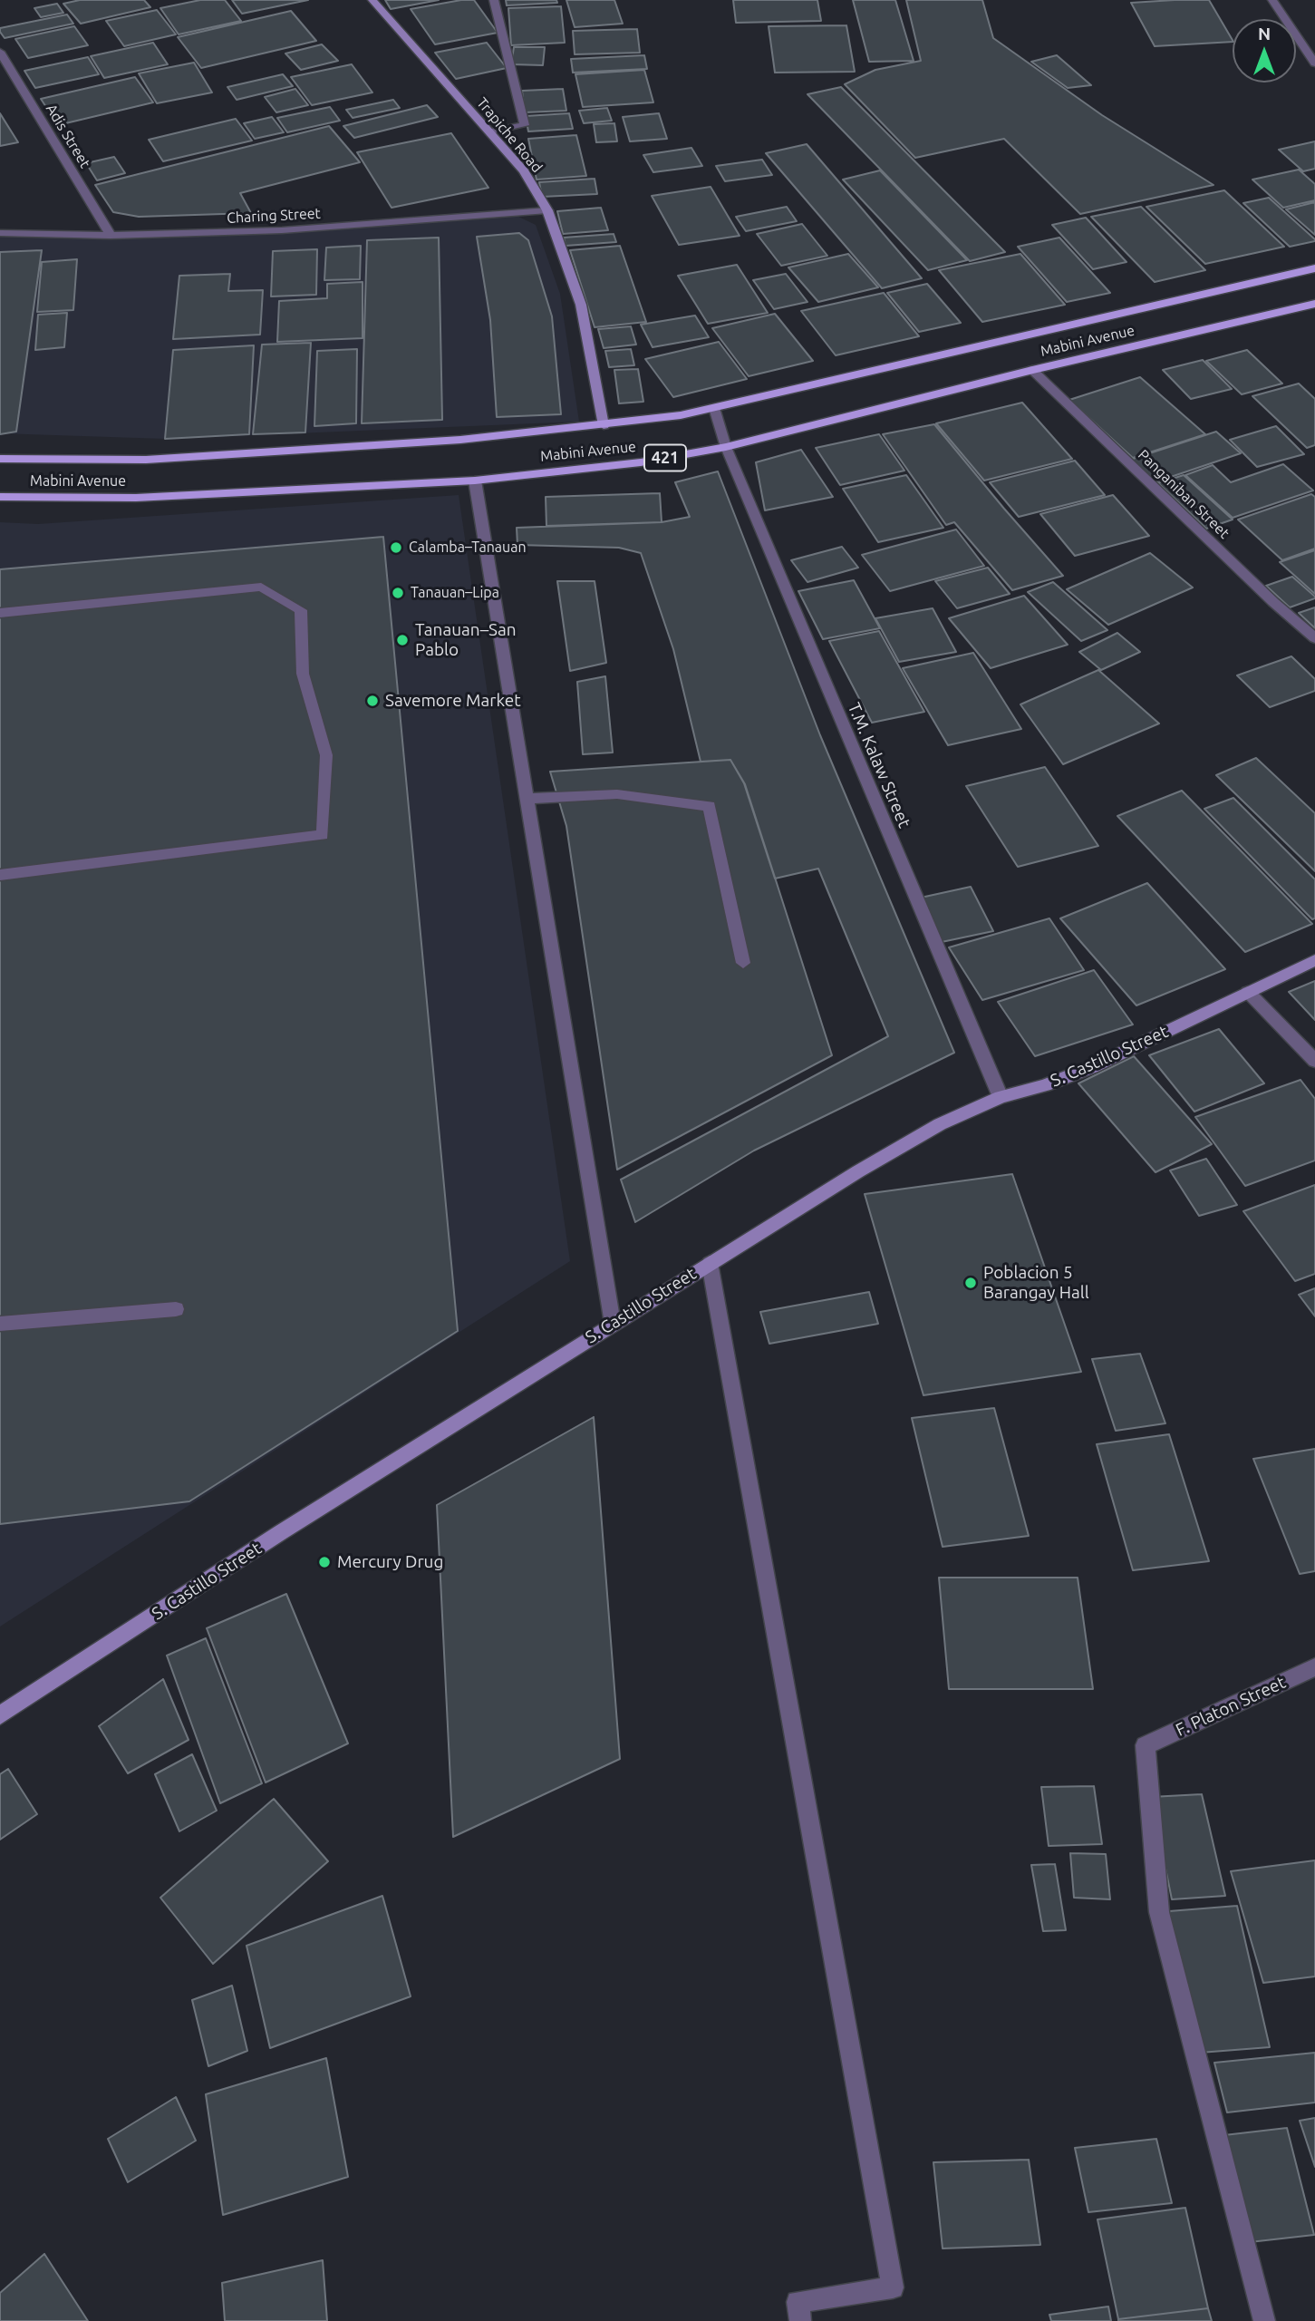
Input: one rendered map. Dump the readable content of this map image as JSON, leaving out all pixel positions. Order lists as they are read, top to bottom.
{
  "streets": {
    "main road": ["Mabini Avenue", "421"],
    "street": [
      "Trapiche Road",
      "Adis Street",
      "Charing Street",
      "Panganiban Street",
      "T.M. Kalaw Street",
      "S. Castillo Street",
      "F. Platon Street"
    ]
  },
  "crossings": [
    ["Trapiche Road", "Charing Street"],
    ["Trapiche Road", "Mabini Avenue"],
    ["Adis Street", "Charing Street"],
    ["Mabini Avenue", "Panganiban Street"],
    ["Mabini Avenue", "T.M. Kalaw Street"],
    ["T.M. Kalaw Street", "S. Castillo Street"]
  ],
  "places": [
    "Calamba–Tanauan",
    "Tanauan–Lipa",
    "Tanauan–San Pablo",
    "Savemore Market",
    "Poblacion 5 Barangay Hall",
    "Mercury Drug"
  ],
  "north": "top"
}
